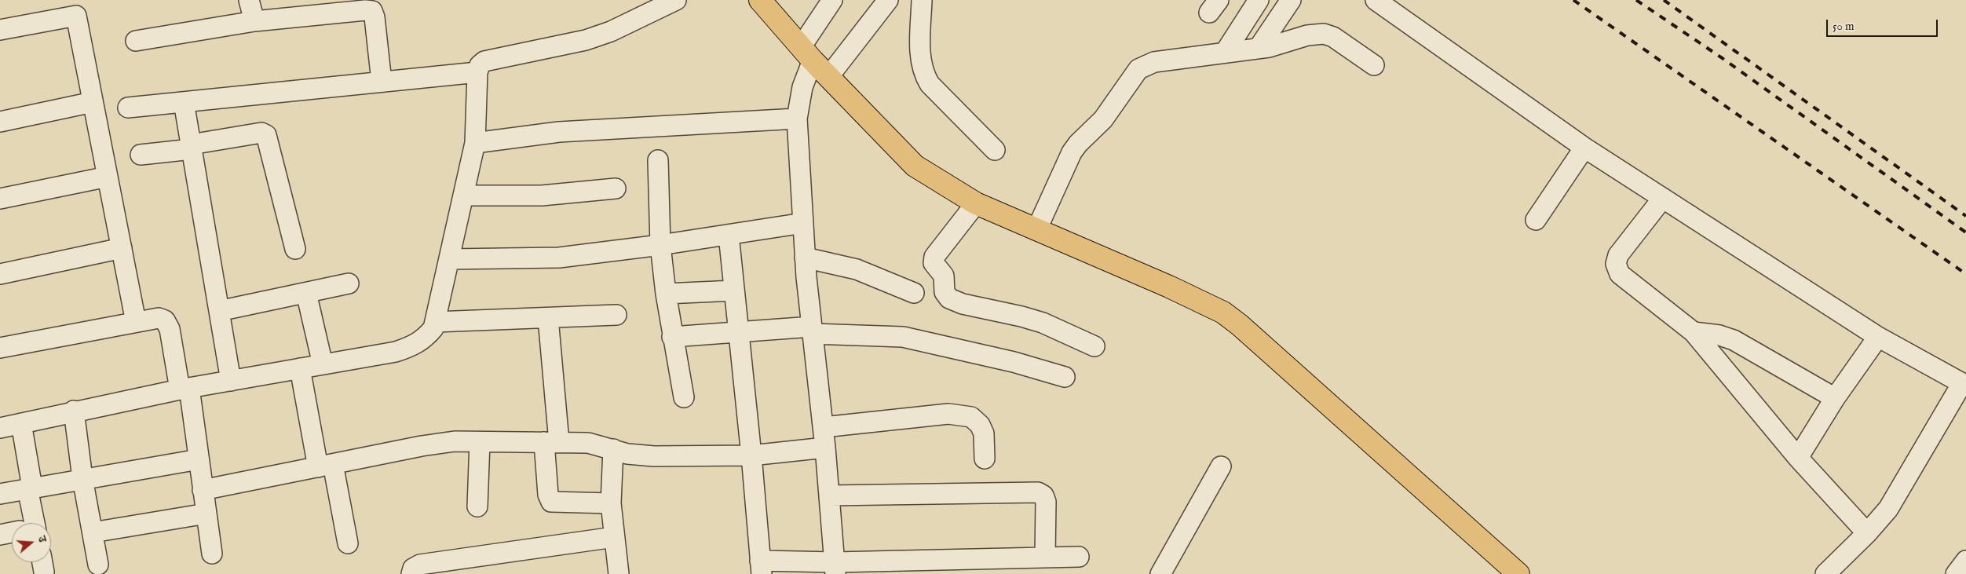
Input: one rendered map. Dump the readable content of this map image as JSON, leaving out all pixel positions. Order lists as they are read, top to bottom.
{
  "scale_bar": "50 m",
  "north": "right"
}
